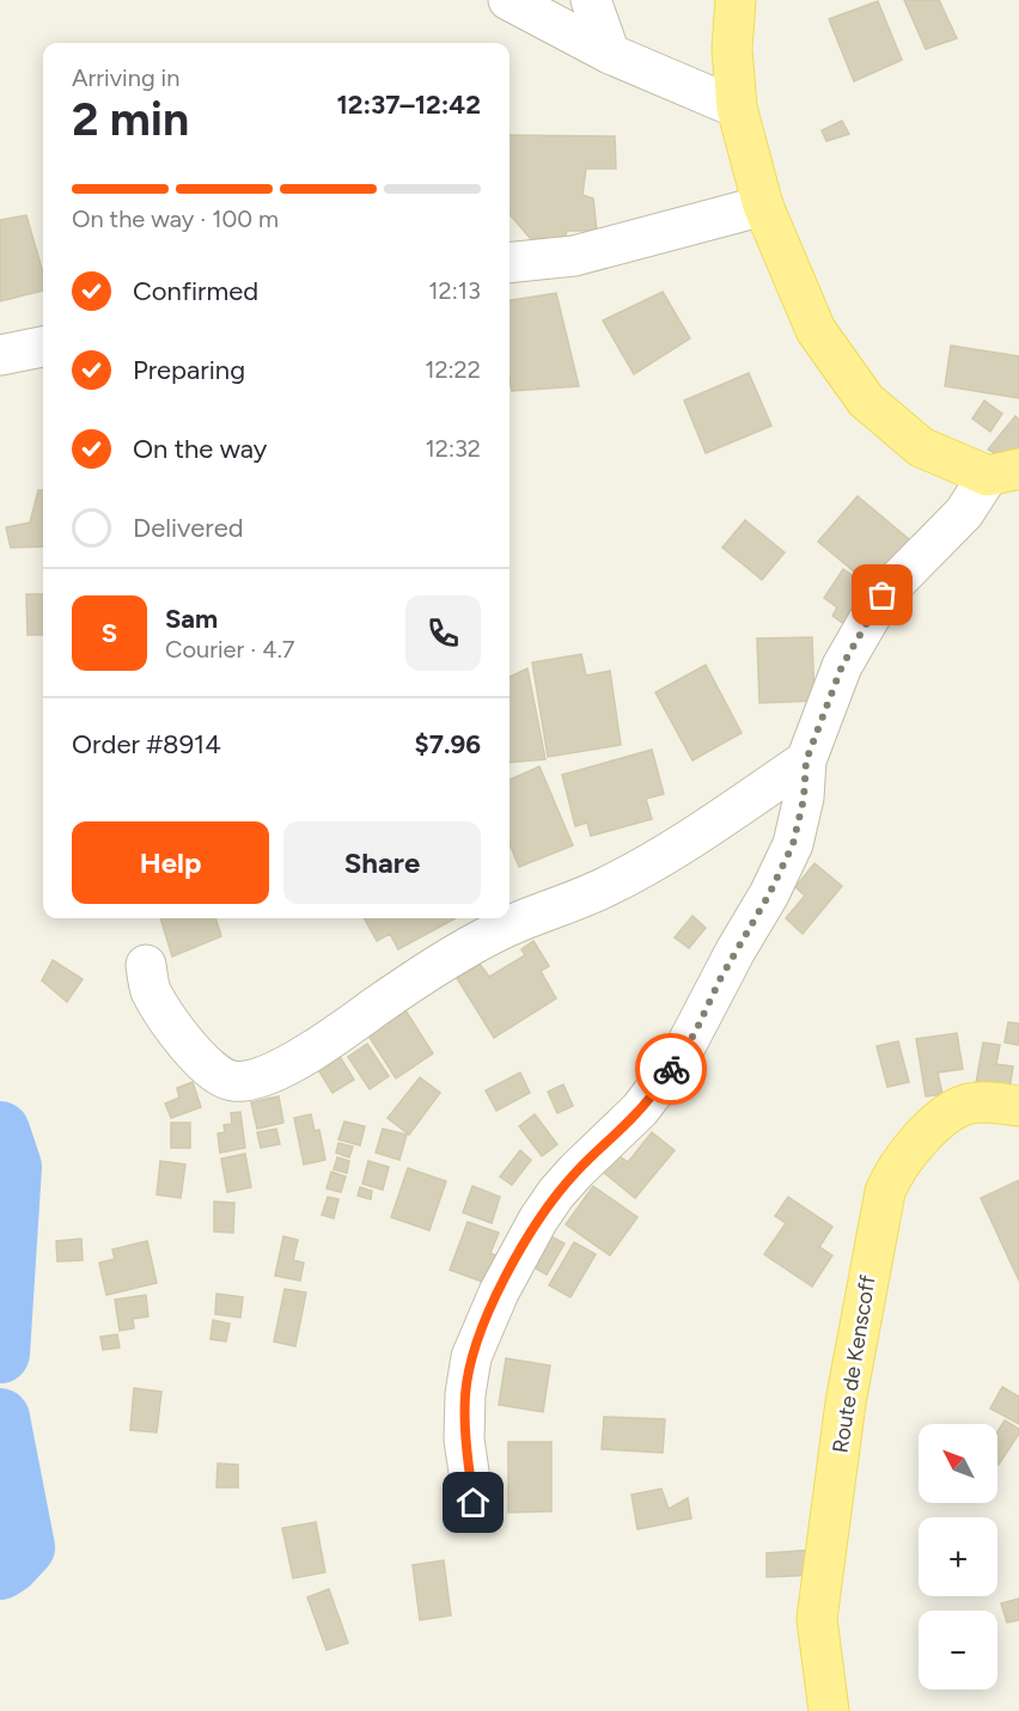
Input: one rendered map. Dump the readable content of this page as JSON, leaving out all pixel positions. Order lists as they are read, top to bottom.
{
  "streets": {
    "main road": ["Route de Kenscoff"]
  },
  "north": "top left",
  "page": {
    "heading": ["2 min", "Arriving in", "12:37–12:42"],
    "panel": [
      "Sam",
      "Courier · 4.7",
      "Order #8914",
      "$7.96"
    ],
    "bar": "On the way · 100 m",
    "list": [
      ["Confirmed", "12:13"],
      ["Preparing", "12:22"],
      ["On the way", "12:32"],
      "Delivered"
    ],
    "round": "S",
    "buttons": ["Help", "Share"],
    "map_buttons": ["+", "−"]
  }
}
